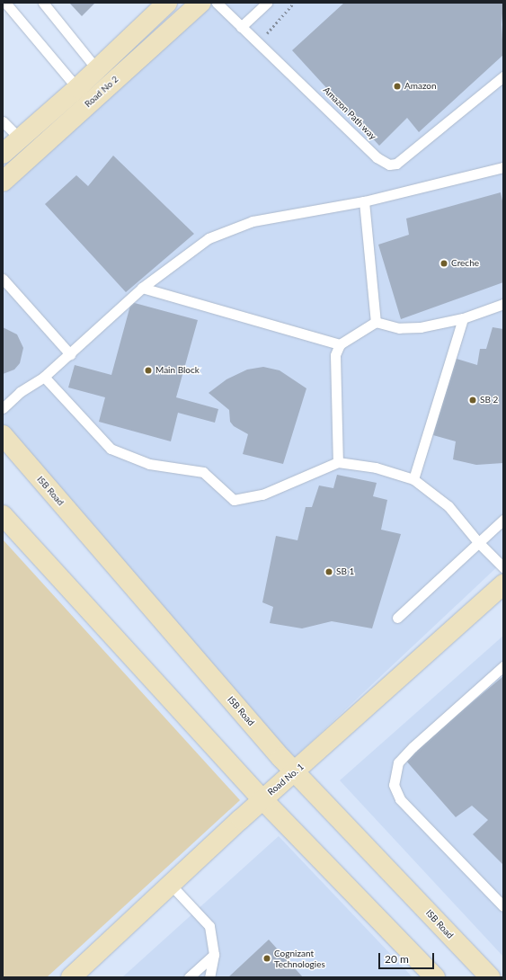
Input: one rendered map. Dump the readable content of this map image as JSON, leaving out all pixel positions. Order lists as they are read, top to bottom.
{
  "streets": {
    "main road": ["Road No 2", "ISB Road", "Road No. 1"]
  },
  "crossings": [
    ["ISB Road", "Road No. 1"]
  ],
  "places": [
    "Amazon",
    "Creche",
    "Main Block",
    "SB 2",
    "SB 1",
    "Cognizant Technologies"
  ],
  "scale_bar": "20 m"
}
